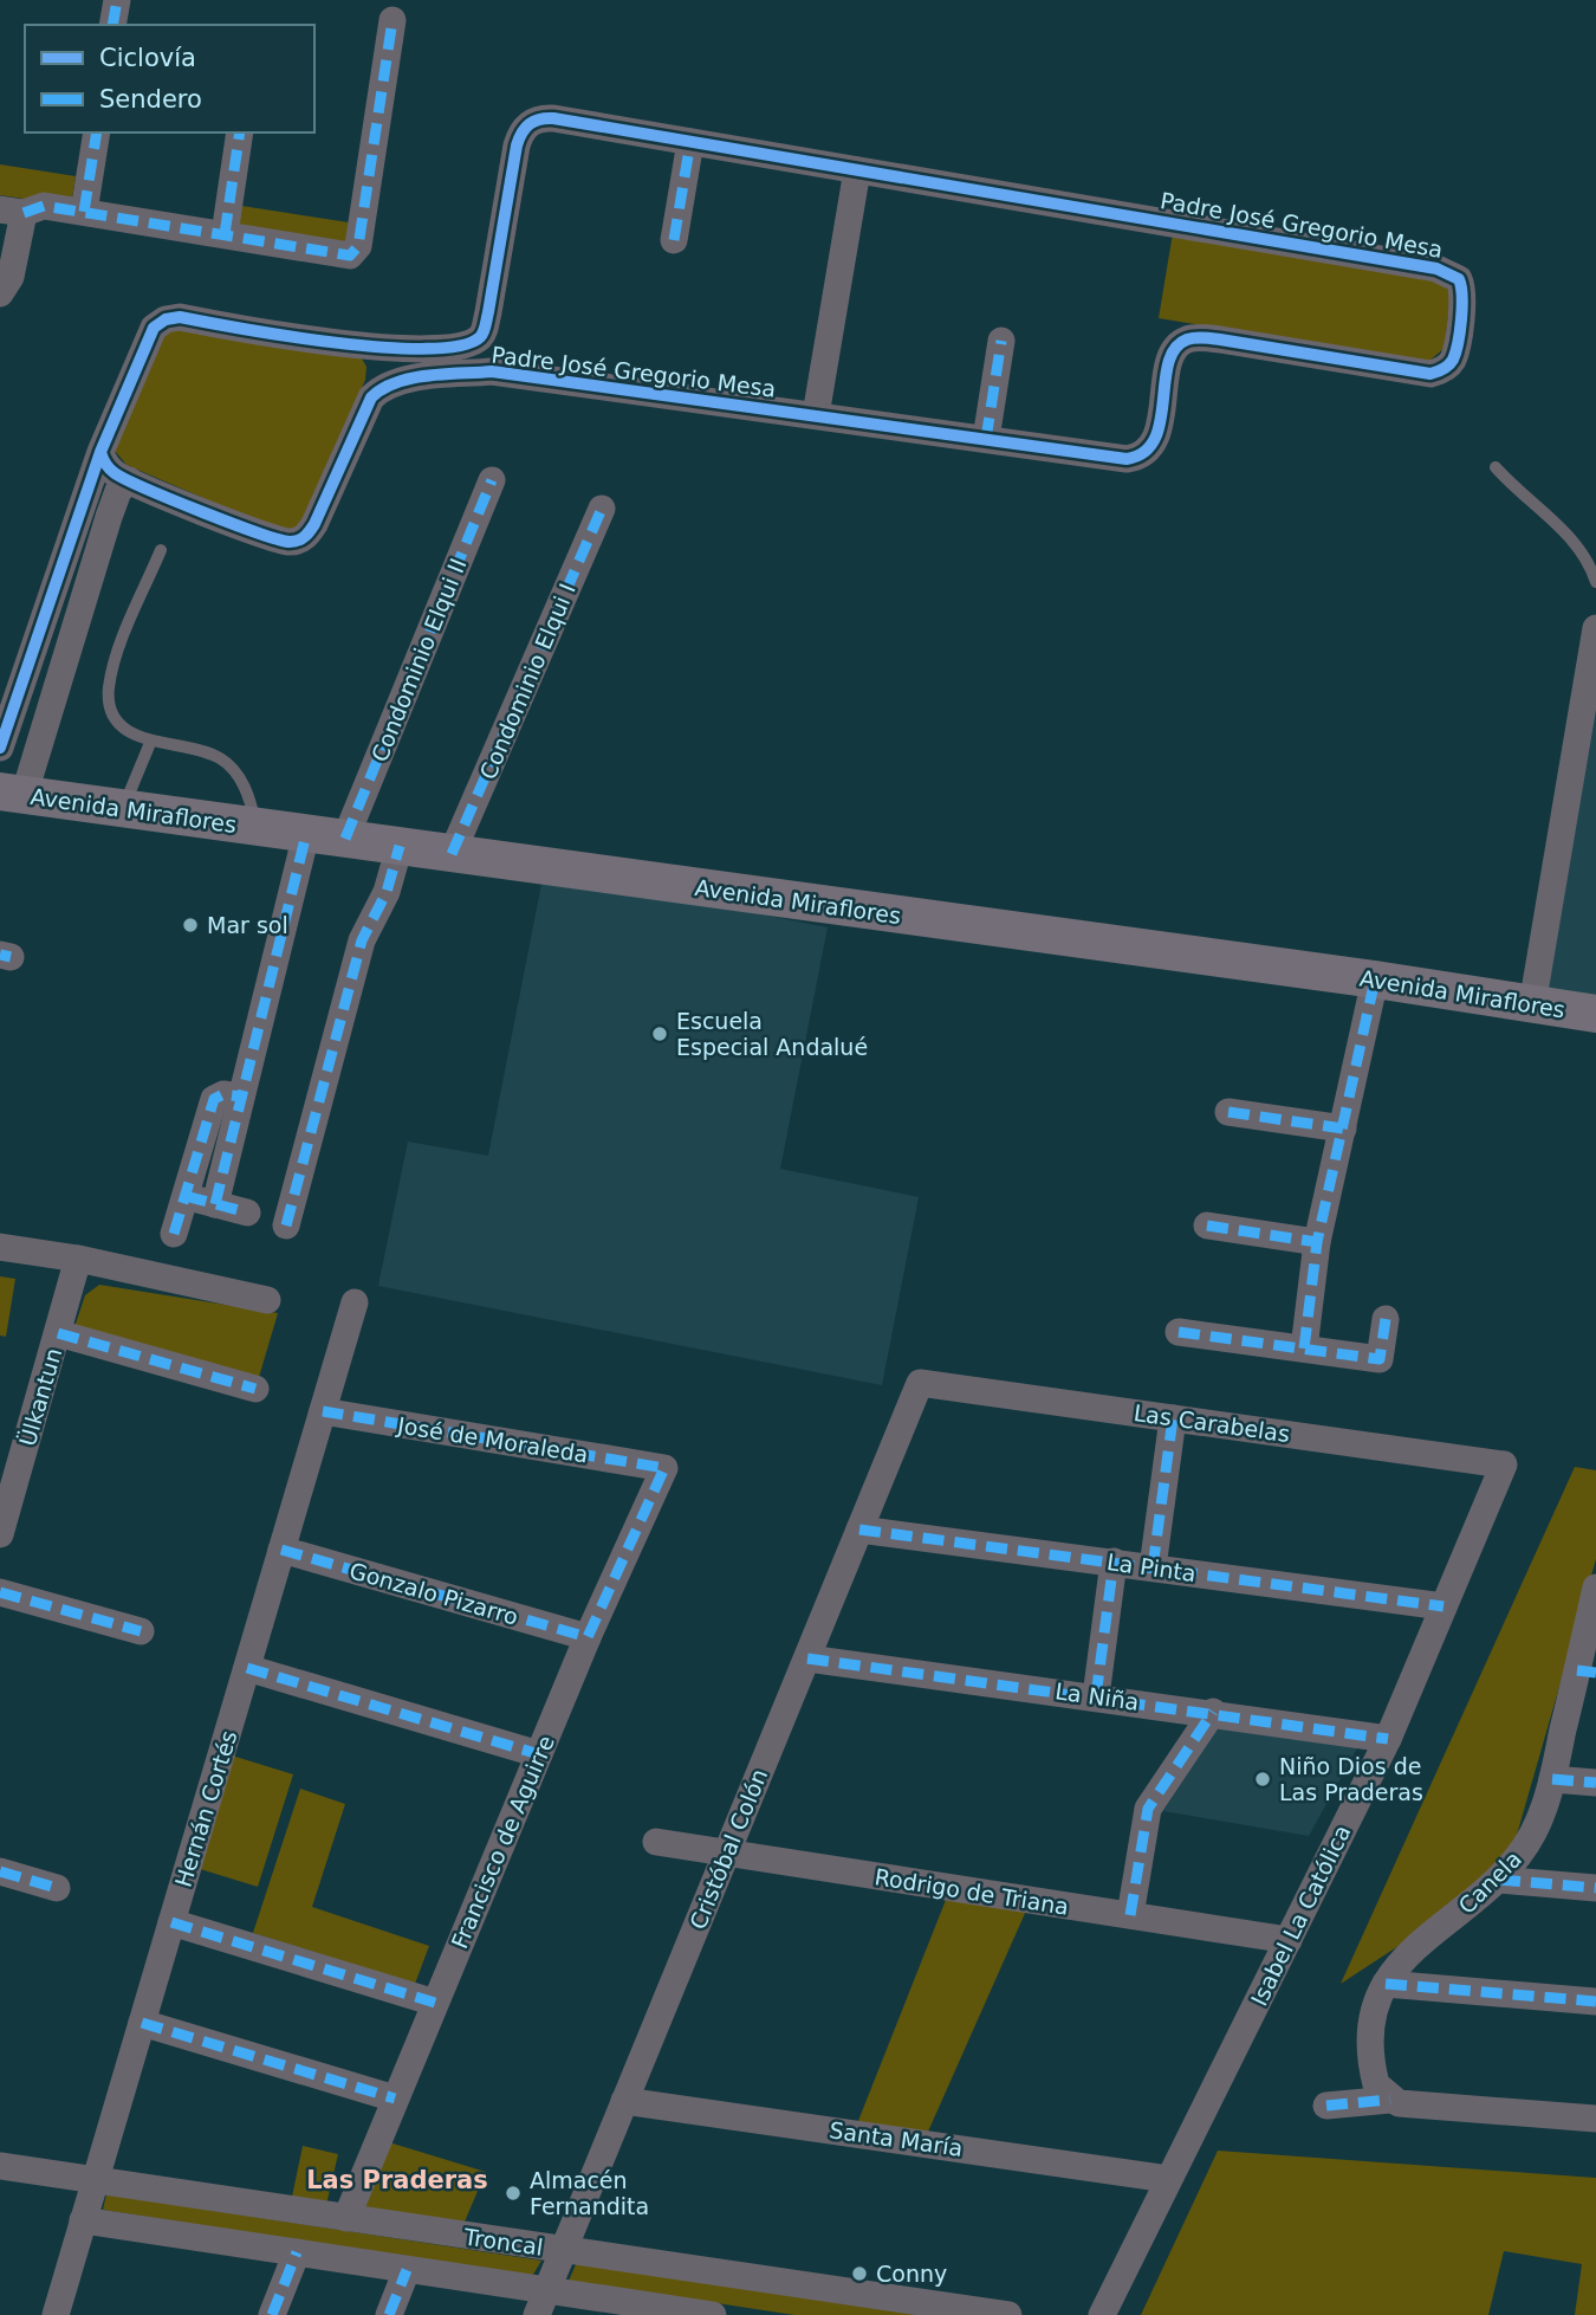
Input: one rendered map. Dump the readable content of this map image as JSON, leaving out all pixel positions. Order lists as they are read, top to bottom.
{
  "streets": {
    "main road": ["Avenida Miraflores"],
    "street": [
      "Padre José Gregorio Mesa",
      "Condominio Elqui II",
      "Condominio Elqui I",
      "Ülkantun",
      "Las Carabelas",
      "José de Moraleda",
      "La Pinta",
      "Gonzalo Pizarro",
      "La Niña",
      "Hernán Cortés",
      "Francisco de Aguirre",
      "Cristóbal Colón",
      "Canela",
      "Rodrigo de Triana",
      "Isabel La Católica",
      "Santa María",
      "Troncal"
    ]
  },
  "crossings": [
    ["Condominio Elqui II", "Avenida Miraflores"],
    ["Condominio Elqui I", "Avenida Miraflores"],
    ["Las Carabelas", "Cristóbal Colón"],
    ["Las Carabelas", "Isabel La Católica"],
    ["José de Moraleda", "Hernán Cortés"],
    ["José de Moraleda", "Francisco de Aguirre"],
    ["La Pinta", "Cristóbal Colón"],
    ["La Pinta", "Isabel La Católica"],
    ["Gonzalo Pizarro", "Hernán Cortés"],
    ["Gonzalo Pizarro", "Francisco de Aguirre"],
    ["La Niña", "Cristóbal Colón"],
    ["La Niña", "Isabel La Católica"],
    ["Hernán Cortés", "Troncal"],
    ["Francisco de Aguirre", "Troncal"],
    ["Cristóbal Colón", "Rodrigo de Triana"],
    ["Cristóbal Colón", "Santa María"],
    ["Cristóbal Colón", "Troncal"],
    ["Rodrigo de Triana", "Isabel La Católica"],
    ["Isabel La Católica", "Santa María"]
  ],
  "districts": ["Las Praderas"],
  "places": [
    "Mar sol",
    "Escuela Especial Andalué",
    "Niño Dios de Las Praderas",
    "Almacén Fernandita",
    "Conny"
  ],
  "legend": ["Ciclovía", "Sendero"]
}
